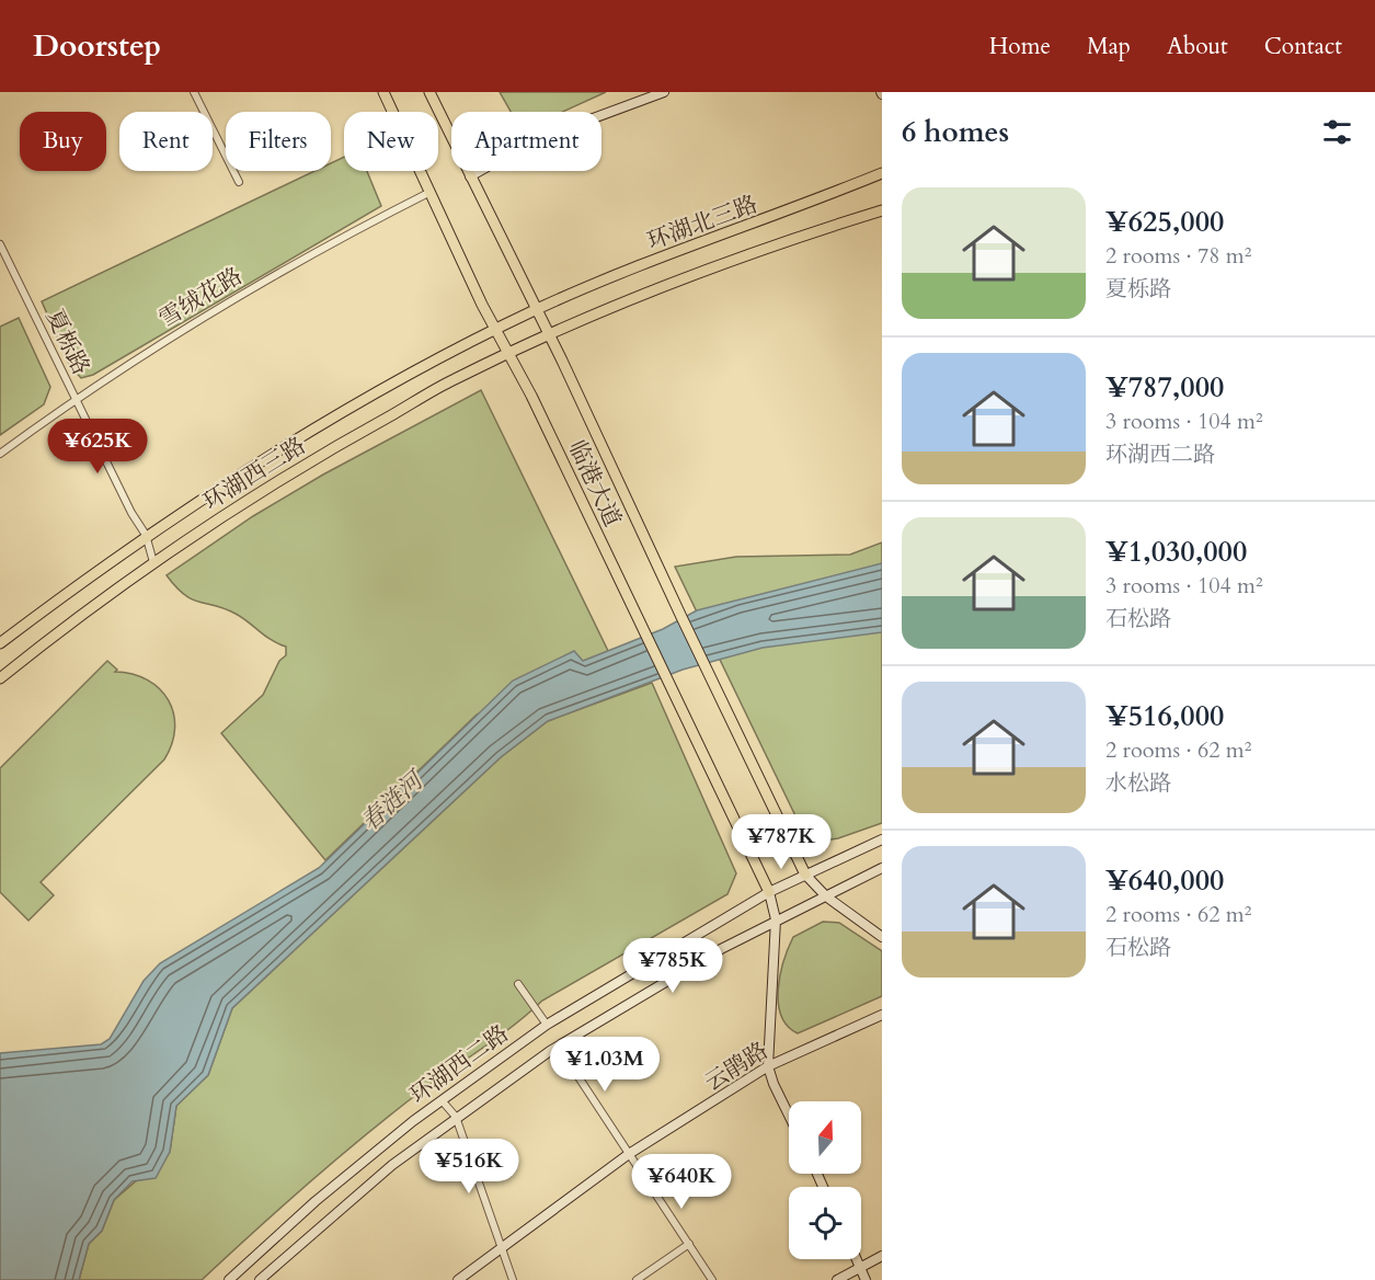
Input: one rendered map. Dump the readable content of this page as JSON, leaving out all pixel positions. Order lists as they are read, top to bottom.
{
  "streets": {
    "main road": [
      "环湖北三路",
      "环湖西三路",
      "临港大道",
      "环湖西二路",
      "云鹃路"
    ],
    "street": ["雪绒花路", "夏栎路"]
  },
  "crossings": [
    ["环湖北三路", "环湖西三路"],
    ["环湖北三路", "临港大道"],
    ["雪绒花路", "夏栎路"],
    ["雪绒花路", "临港大道"],
    ["夏栎路", "环湖西三路"],
    ["环湖西三路", "临港大道"],
    ["临港大道", "环湖西二路"]
  ],
  "water": ["春涟河"],
  "north": "top",
  "page": {
    "header": "Doorstep",
    "nav": [
      "Home",
      "Map",
      "About",
      "Contact"
    ],
    "heading": "6 homes",
    "chip": [
      "Buy",
      "Rent",
      "Filters",
      "New",
      "Apartment"
    ],
    "list": [
      {
        "name": "¥625,000",
        "note": "2 rooms · 78 m² · 夏栎路"
      },
      {
        "name": "¥787,000",
        "note": "3 rooms · 104 m² · 环湖西二路"
      },
      {
        "name": "¥1,030,000",
        "note": "3 rooms · 104 m² · 石松路"
      },
      {
        "name": "¥516,000",
        "note": "2 rooms · 62 m² · 水松路"
      },
      {
        "name": "¥640,000",
        "note": "2 rooms · 62 m² · 石松路"
      }
    ],
    "price": [
      "¥625K",
      "¥787K",
      "¥785K",
      "¥1.03M",
      "¥516K",
      "¥640K"
    ]
  }
}
